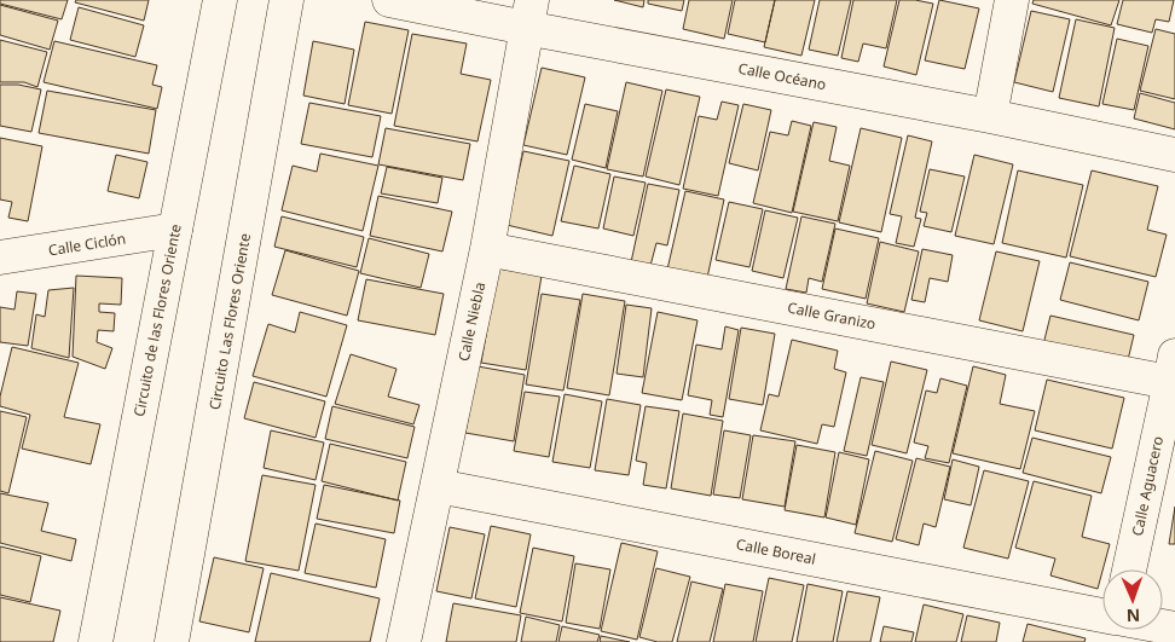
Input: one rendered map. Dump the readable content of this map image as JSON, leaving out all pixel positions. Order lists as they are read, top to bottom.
{
  "streets": {
    "street": [
      "Calle Océano",
      "Calle Ciclón",
      "Calle Granizo",
      "Circuito de las Flores Oriente",
      "Circuito Las Flores Oriente",
      "Calle Niebla",
      "Calle Aguacero",
      "Calle Boreal"
    ]
  },
  "crossings": [
    ["Calle Océano", "Calle Niebla"],
    ["Calle Ciclón", "Circuito de las Flores Oriente"],
    ["Calle Granizo", "Calle Niebla"],
    ["Calle Granizo", "Calle Aguacero"],
    ["Calle Niebla", "Calle Boreal"]
  ],
  "north": "bottom"
}
